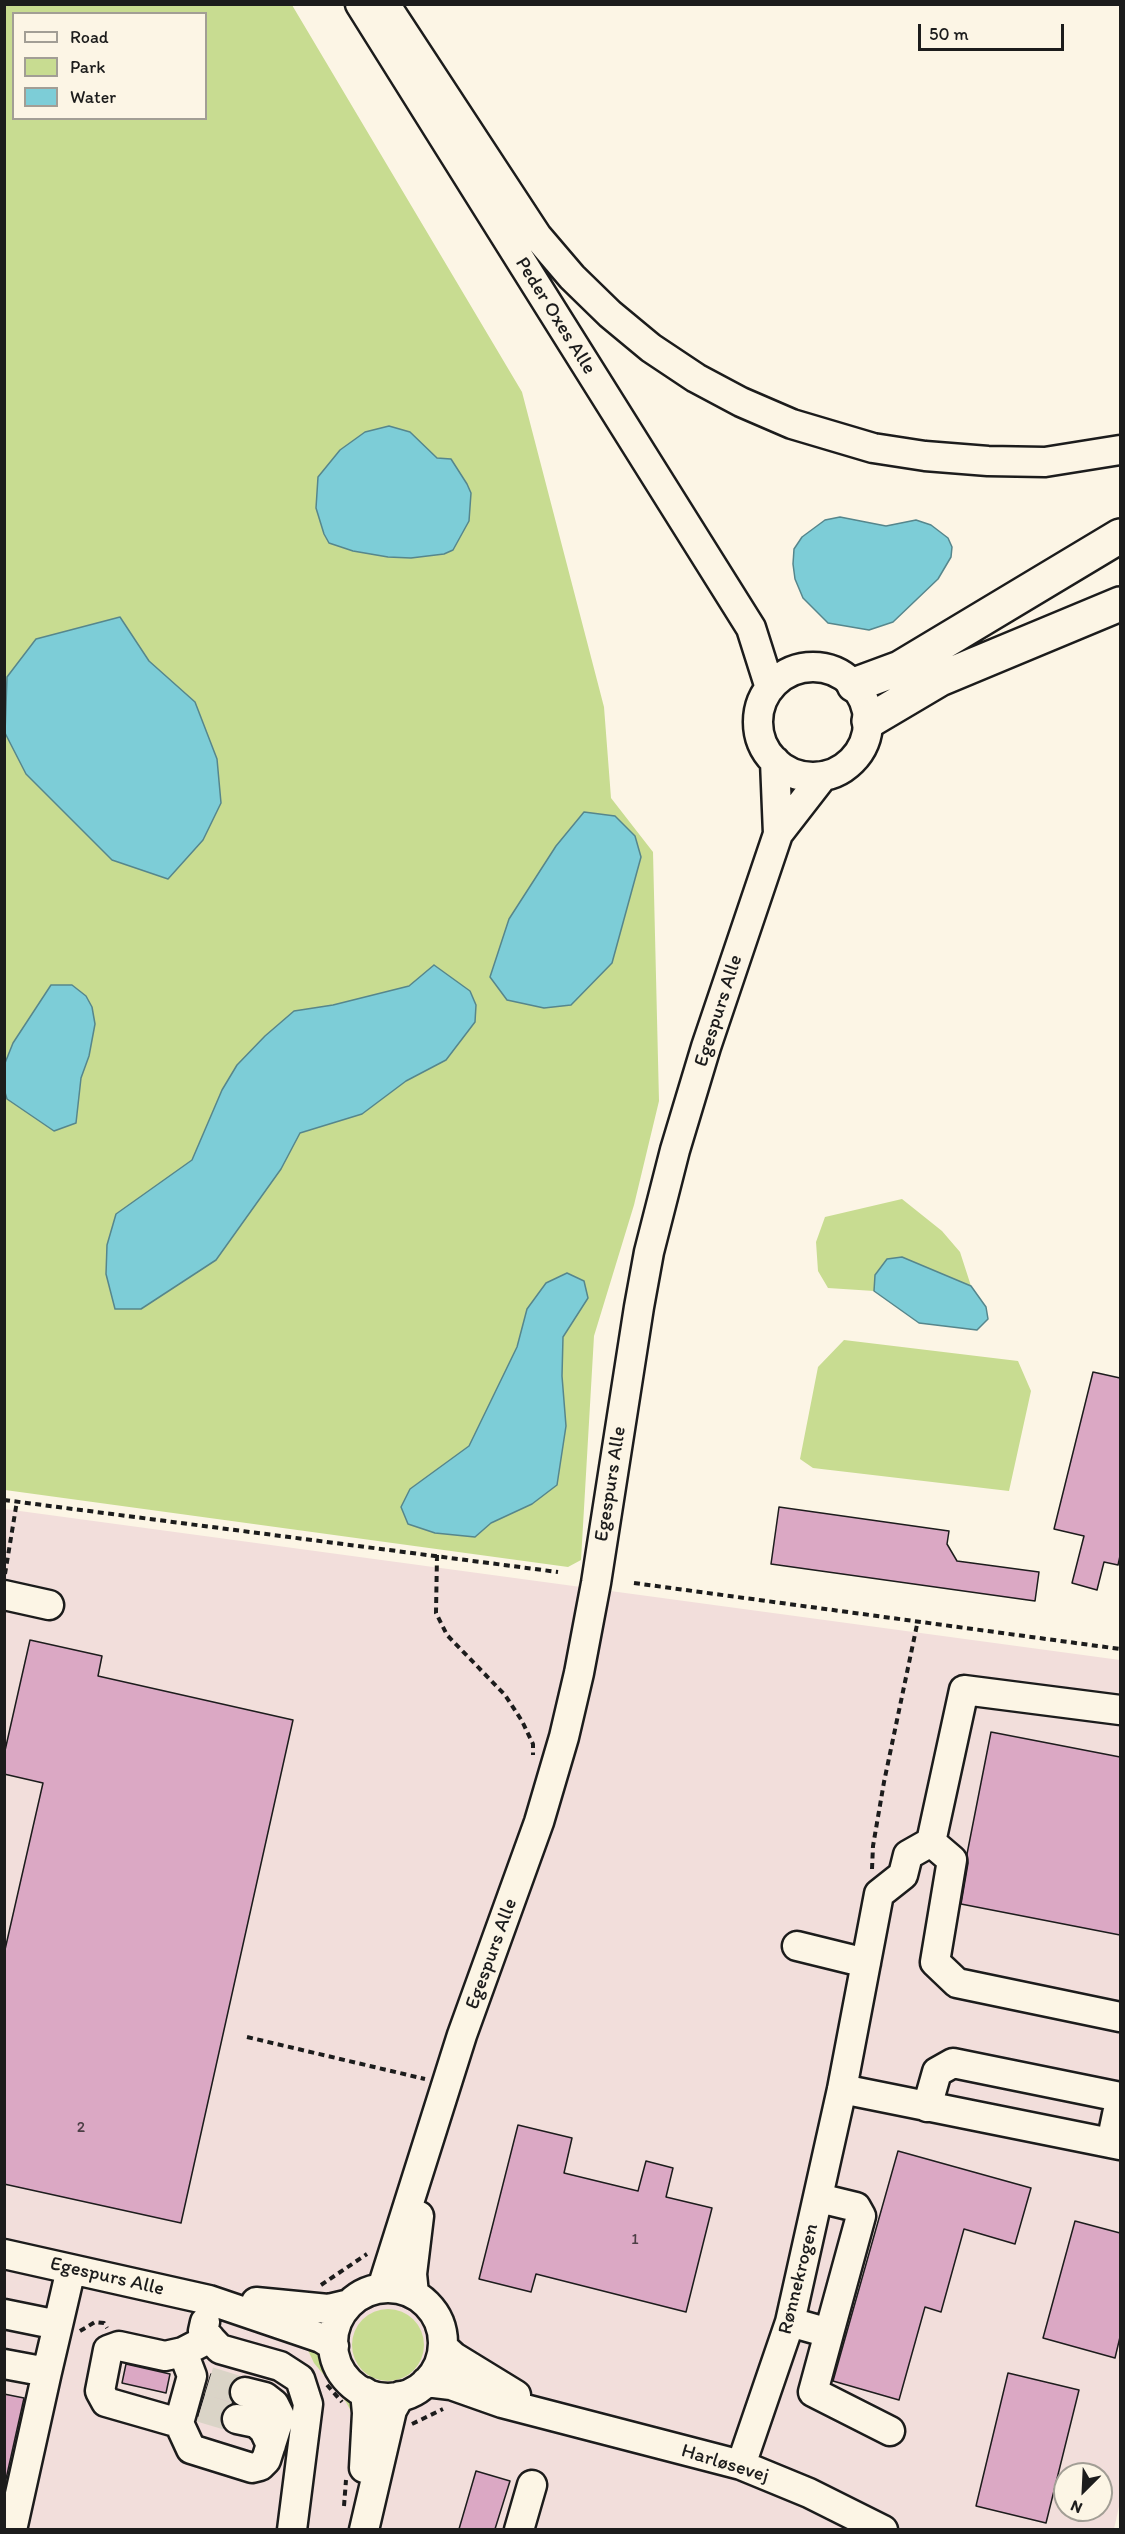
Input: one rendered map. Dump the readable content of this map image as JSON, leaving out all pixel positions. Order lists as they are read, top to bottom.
{
  "streets": {
    "street": [
      "Peder Oxes Alle",
      "Egespurs Alle",
      "Rønnekrogen",
      "Harløsevej"
    ]
  },
  "crossings": [
    ["Peder Oxes Alle", "Egespurs Alle"],
    ["Egespurs Alle", "Harløsevej"],
    ["Rønnekrogen", "Harløsevej"]
  ],
  "house_numbers": ["2", "1"],
  "legend": ["Road", "Park", "Water"],
  "scale_bar": "50 m",
  "north": "bottom left"
}
